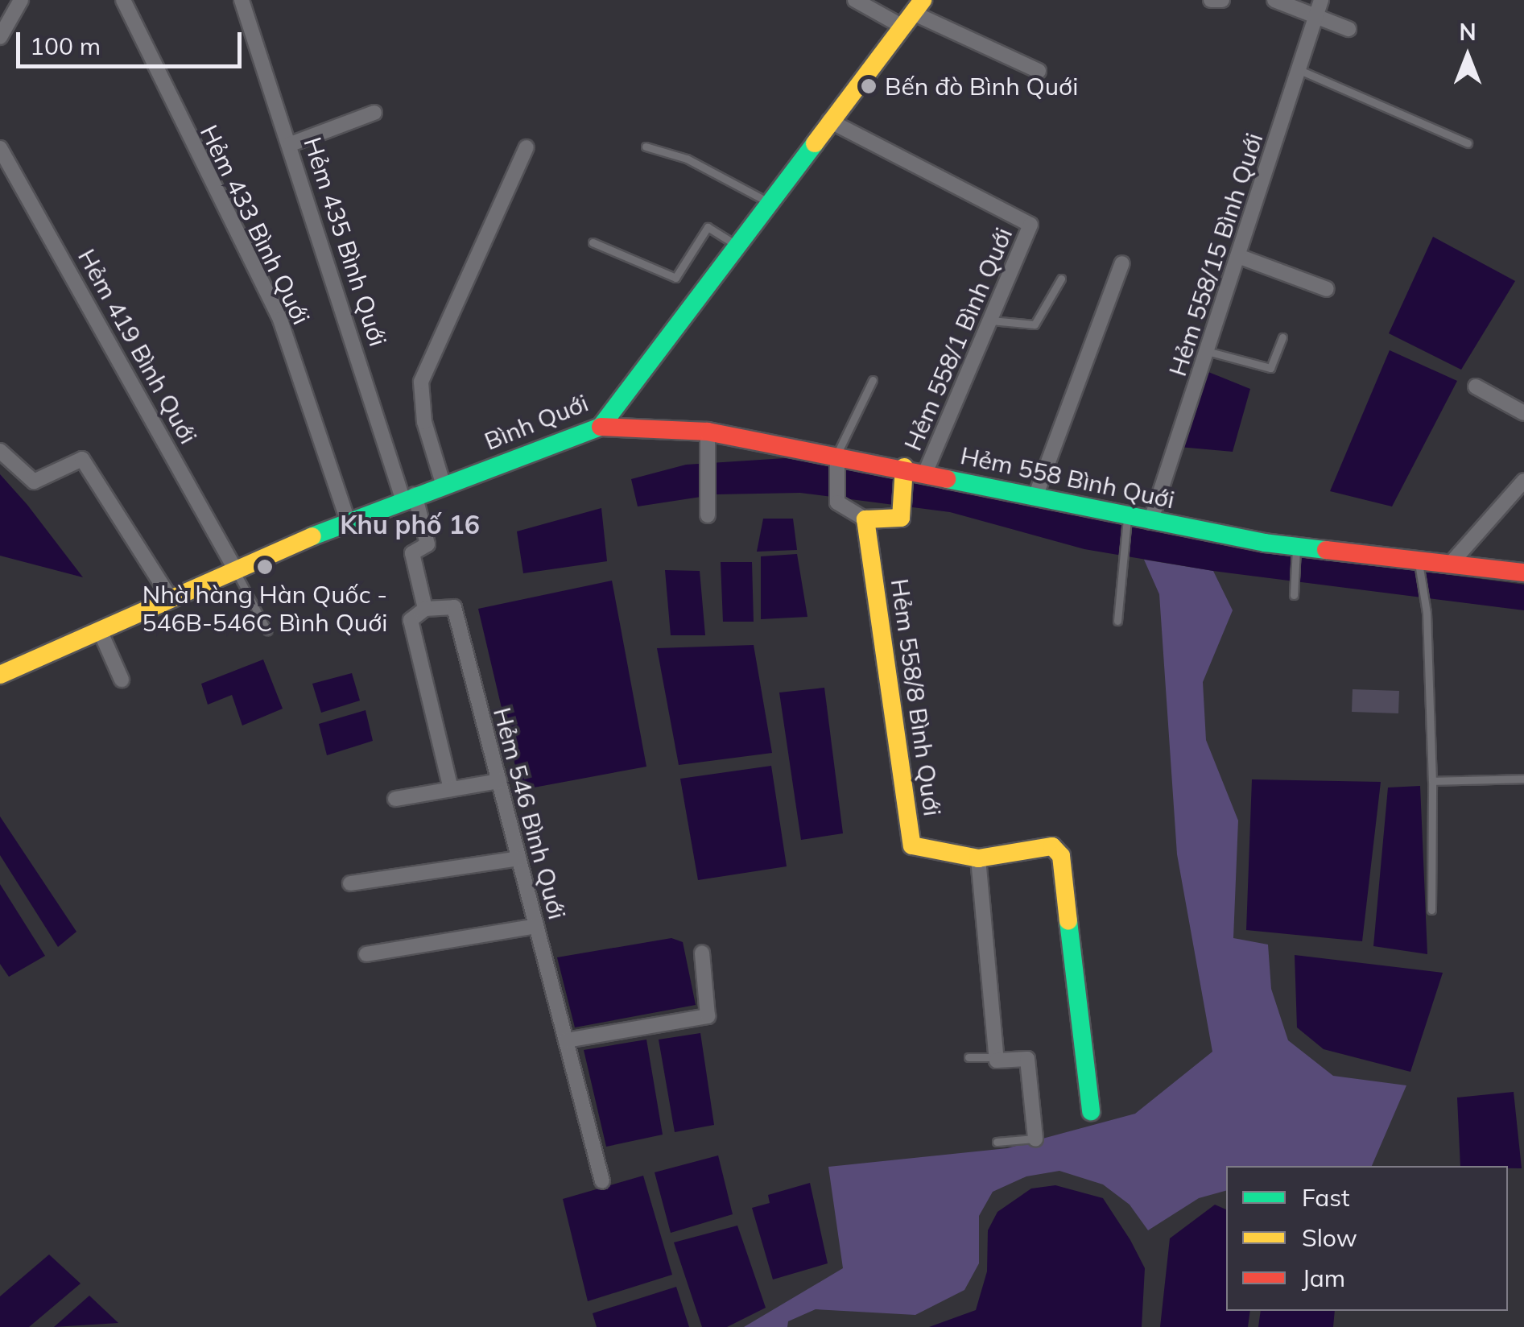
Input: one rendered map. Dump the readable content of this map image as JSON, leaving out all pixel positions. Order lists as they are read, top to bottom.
{
  "streets": {
    "street": [
      "Hẻm 433 Bình Quới",
      "Hẻm 435 Bình Quới",
      "Hẻm 558/15 Bình Quới",
      "Hẻm 558/1 Bình Quới",
      "Hẻm 419 Bình Quới",
      "Bình Quới",
      "Hẻm 558 Bình Quới",
      "Hẻm 558/8 Bình Quới",
      "Hẻm 546 Bình Quới"
    ]
  },
  "crossings": [
    ["Hẻm 433 Bình Quới", "Bình Quới"],
    ["Hẻm 435 Bình Quới", "Bình Quới"],
    ["Hẻm 558/15 Bình Quới", "Hẻm 558 Bình Quới"],
    ["Hẻm 558/1 Bình Quới", "Bình Quới"],
    ["Hẻm 558/1 Bình Quới", "Hẻm 558 Bình Quới"],
    ["Hẻm 419 Bình Quới", "Bình Quới"],
    ["Bình Quới", "Hẻm 558 Bình Quới"]
  ],
  "districts": ["Khu phố 16"],
  "places": ["Bến đò Bình Quới", "Nhà hàng Hàn Quốc - 546B-546C Bình Quới"],
  "legend": ["Fast", "Slow", "Jam"],
  "scale_bar": "100 m",
  "north": "top"
}
